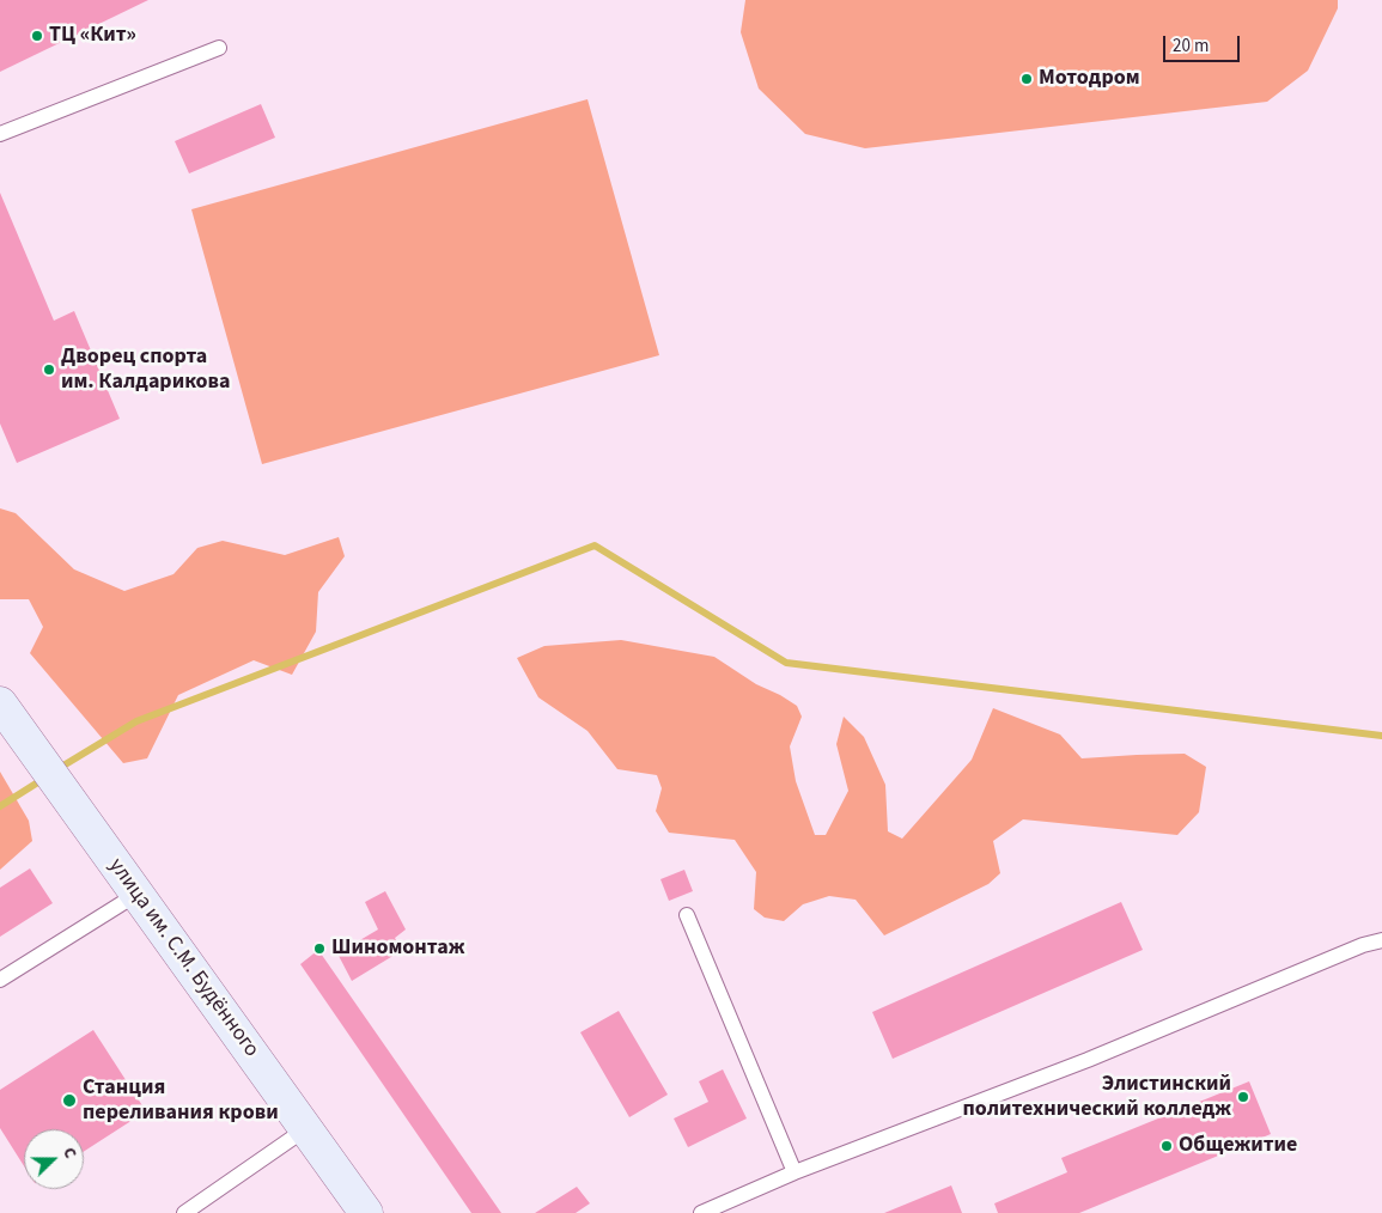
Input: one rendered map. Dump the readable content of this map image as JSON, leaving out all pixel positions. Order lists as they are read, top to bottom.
{
  "streets": {
    "main road": ["улица им. С.М. Будённого"]
  },
  "places": [
    "ТЦ «Кит»",
    "Мотодром",
    "Дворец спорта им. Калдарикова",
    "Шиномонтаж",
    "Элистинский политехнический колледж",
    "Станция переливания крови",
    "Общежитие"
  ],
  "scale_bar": "20 m",
  "north": "right"
}
